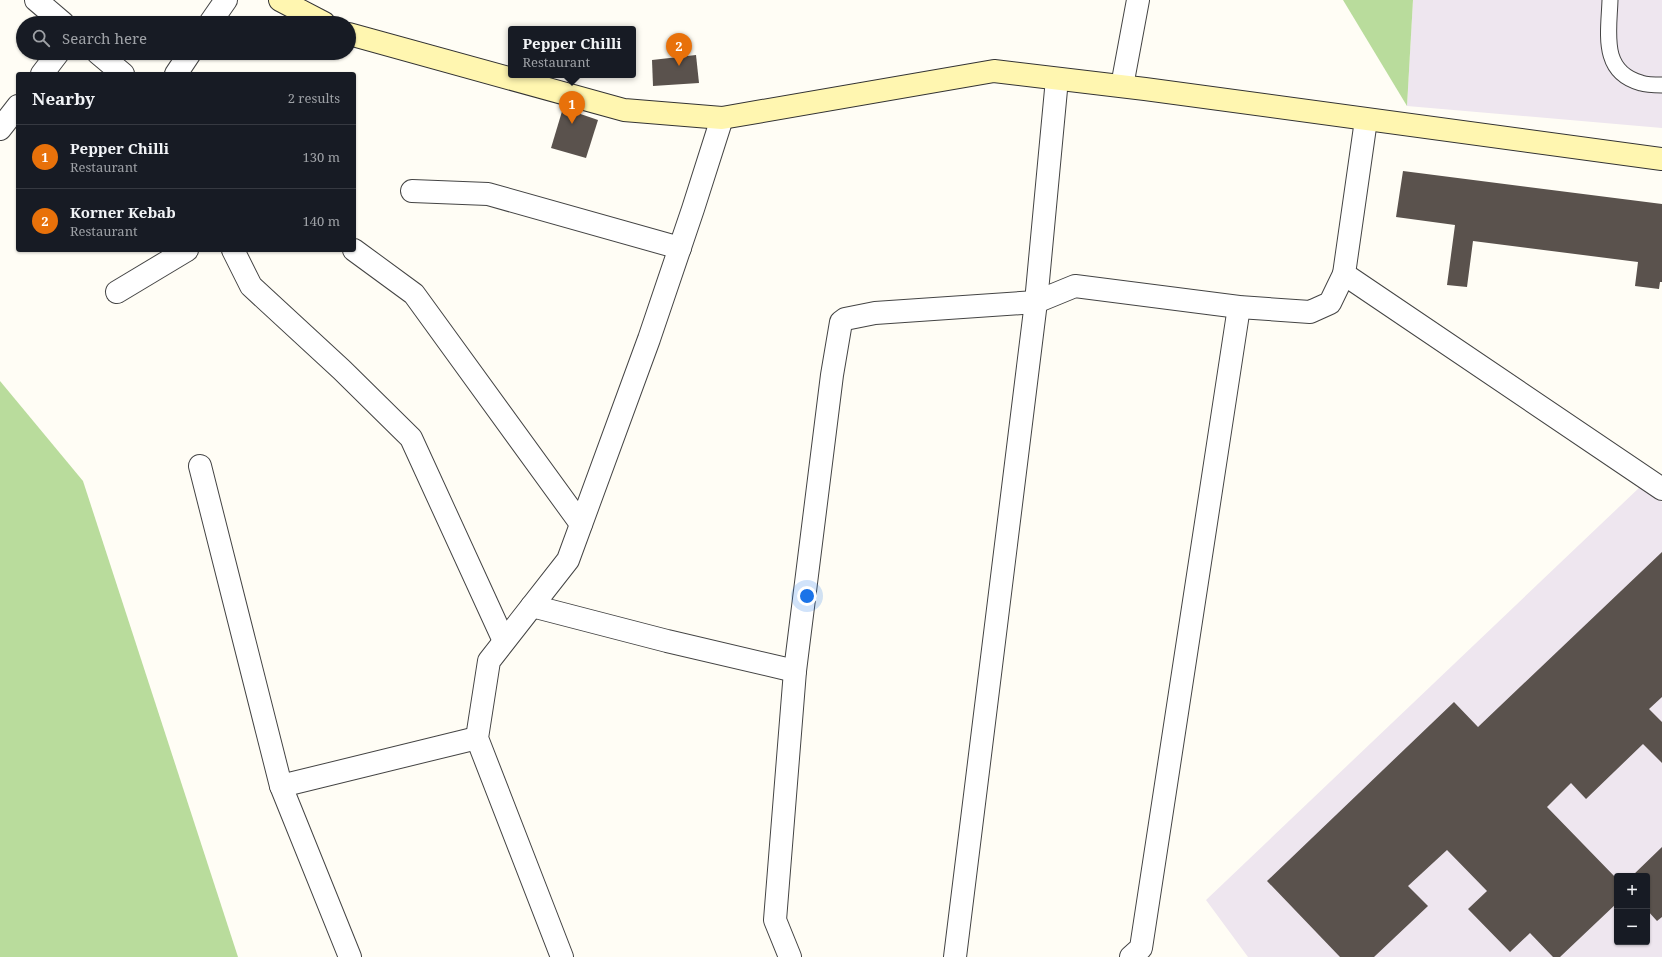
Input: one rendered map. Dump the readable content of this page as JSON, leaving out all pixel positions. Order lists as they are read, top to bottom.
{
  "page": {
    "search": "Search here",
    "popup": ["Pepper Chilli", "Restaurant"],
    "pins": ["2", "1"],
    "heading": ["Nearby", "2 results"],
    "list": [
      {
        "mark": "1",
        "name": "Pepper Chilli",
        "note": "Restaurant",
        "value": "130 m"
      },
      {
        "mark": "2",
        "name": "Korner Kebab",
        "note": "Restaurant",
        "value": "140 m"
      }
    ],
    "map_buttons": ["+", "−"]
  }
}
